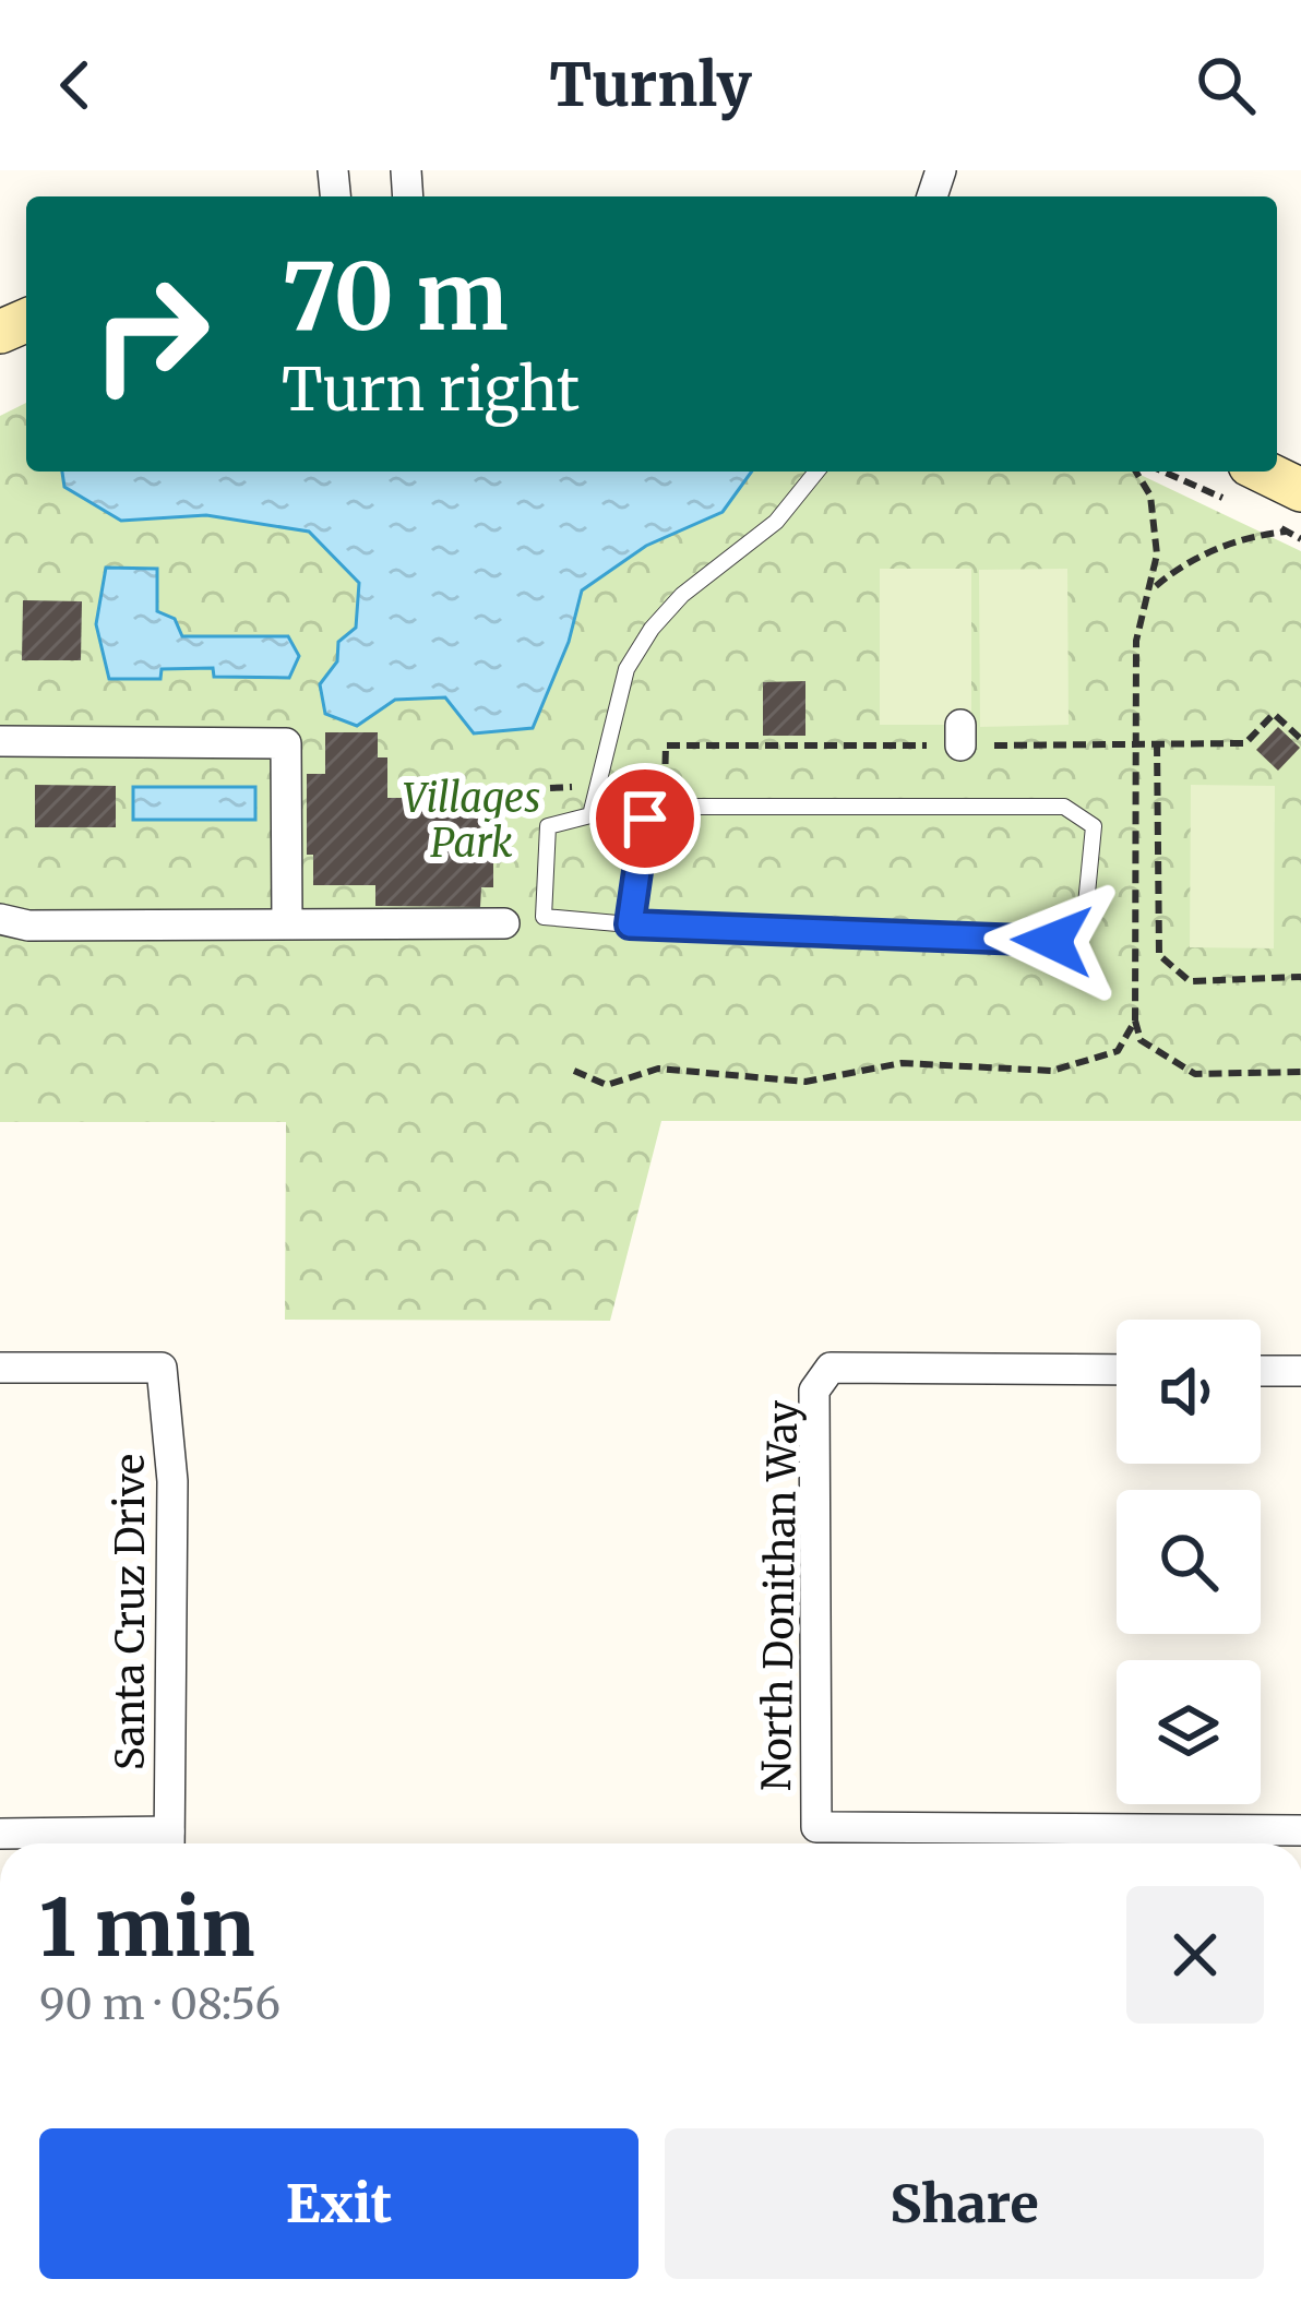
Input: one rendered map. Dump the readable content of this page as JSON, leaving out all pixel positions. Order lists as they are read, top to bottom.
{
  "streets": {
    "street": ["North Donithan Way", "Santa Cruz Drive"]
  },
  "parks": ["Villages Park"],
  "page": {
    "header": "Turnly",
    "turn": ["70 m", "Turn right"],
    "heading": ["1 min", "90 m · 08:56"],
    "buttons": ["Exit", "Share"]
  }
}
